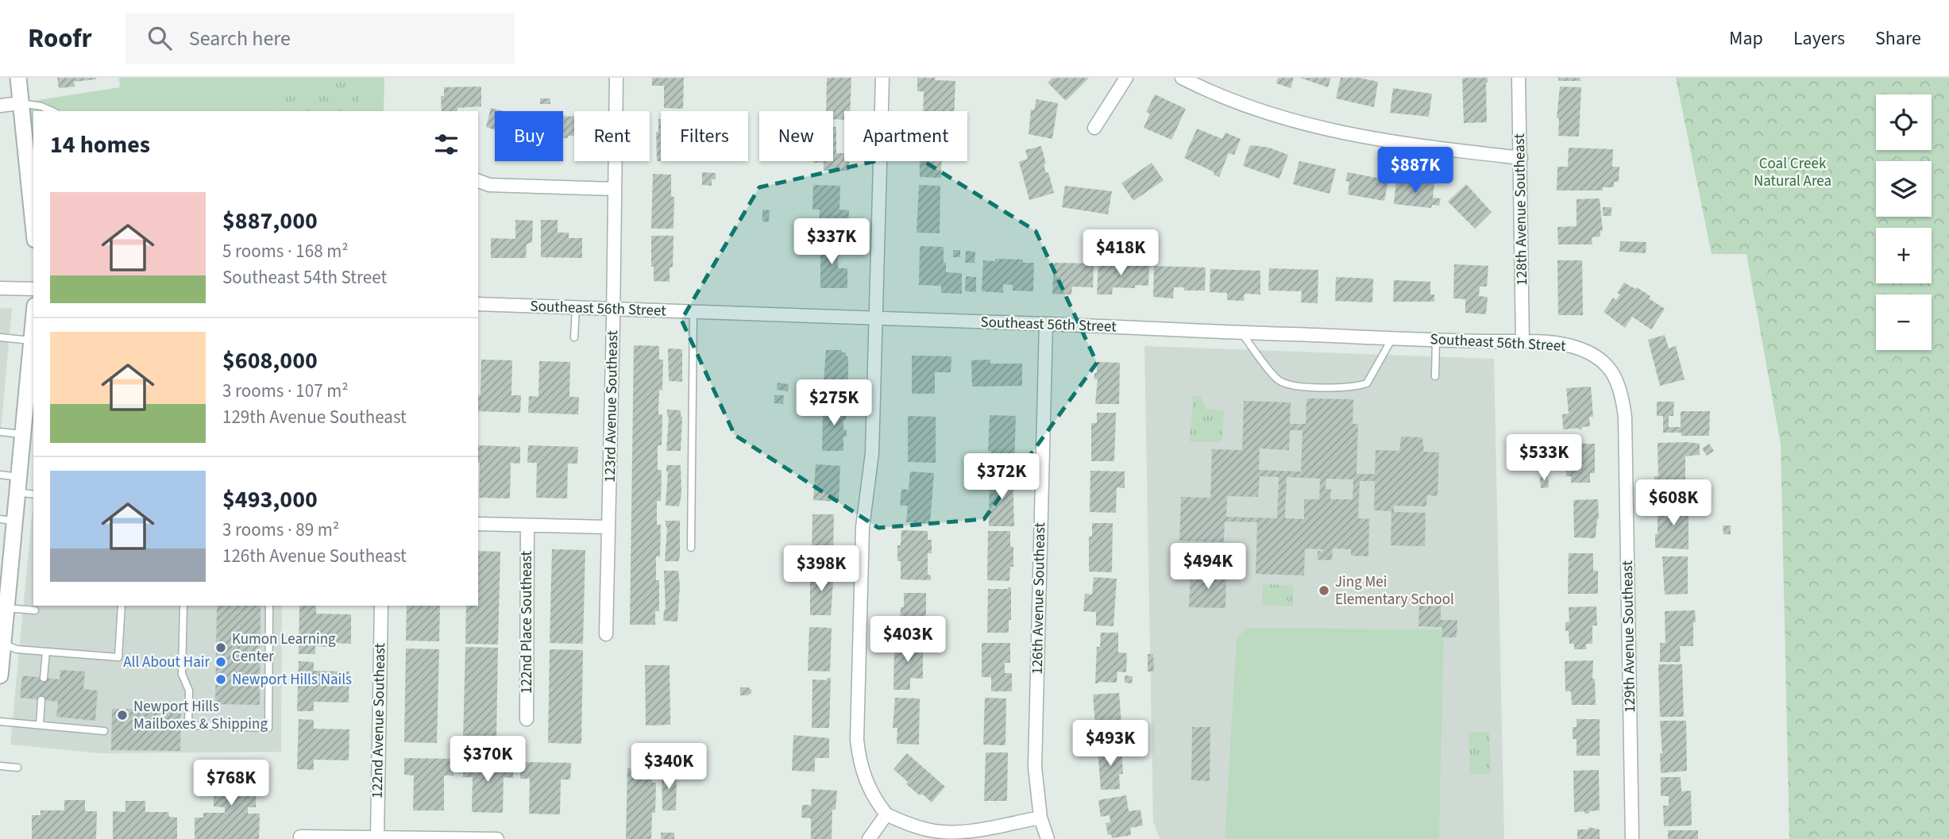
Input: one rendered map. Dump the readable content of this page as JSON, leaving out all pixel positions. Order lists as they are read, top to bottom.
{
  "streets": {
    "street": [
      "128th Avenue Southeast",
      "Southeast 56th Street",
      "123rd Avenue Southeast",
      "126th Avenue Southeast",
      "122nd Place Southeast",
      "129th Avenue Southeast",
      "122nd Avenue Southeast"
    ]
  },
  "crossings": [
    ["128th Avenue Southeast", "Southeast 56th Street"],
    ["Southeast 56th Street", "123rd Avenue Southeast"],
    ["Southeast 56th Street", "126th Avenue Southeast"],
    ["Southeast 56th Street", "129th Avenue Southeast"]
  ],
  "parks": ["Coal Creek Natural Area"],
  "places": [
    "Jing Mei Elementary School",
    "Kumon Learning Center",
    "All About Hair",
    "Newport Hills Nails",
    "Newport Hills Mailboxes & Shipping"
  ],
  "page": {
    "header": "Roofr",
    "search": "Search here",
    "nav": ["Map", "Layers", "Share"],
    "map_buttons": ["+", "−"],
    "chip": [
      "Buy",
      "Rent",
      "Filters",
      "New",
      "Apartment"
    ],
    "heading": "14 homes",
    "price": [
      "$887K",
      "$337K",
      "$418K",
      "$275K",
      "$533K",
      "$372K",
      "$608K",
      "$494K",
      "$398K",
      "$403K",
      "$493K",
      "$370K",
      "$340K",
      "$768K"
    ],
    "list": [
      {
        "name": "$887,000",
        "note": "5 rooms · 168 m² · Southeast 54th Street"
      },
      {
        "name": "$608,000",
        "note": "3 rooms · 107 m² · 129th Avenue Southeast"
      },
      {
        "name": "$493,000",
        "note": "3 rooms · 89 m² · 126th Avenue Southeast"
      }
    ]
  }
}
